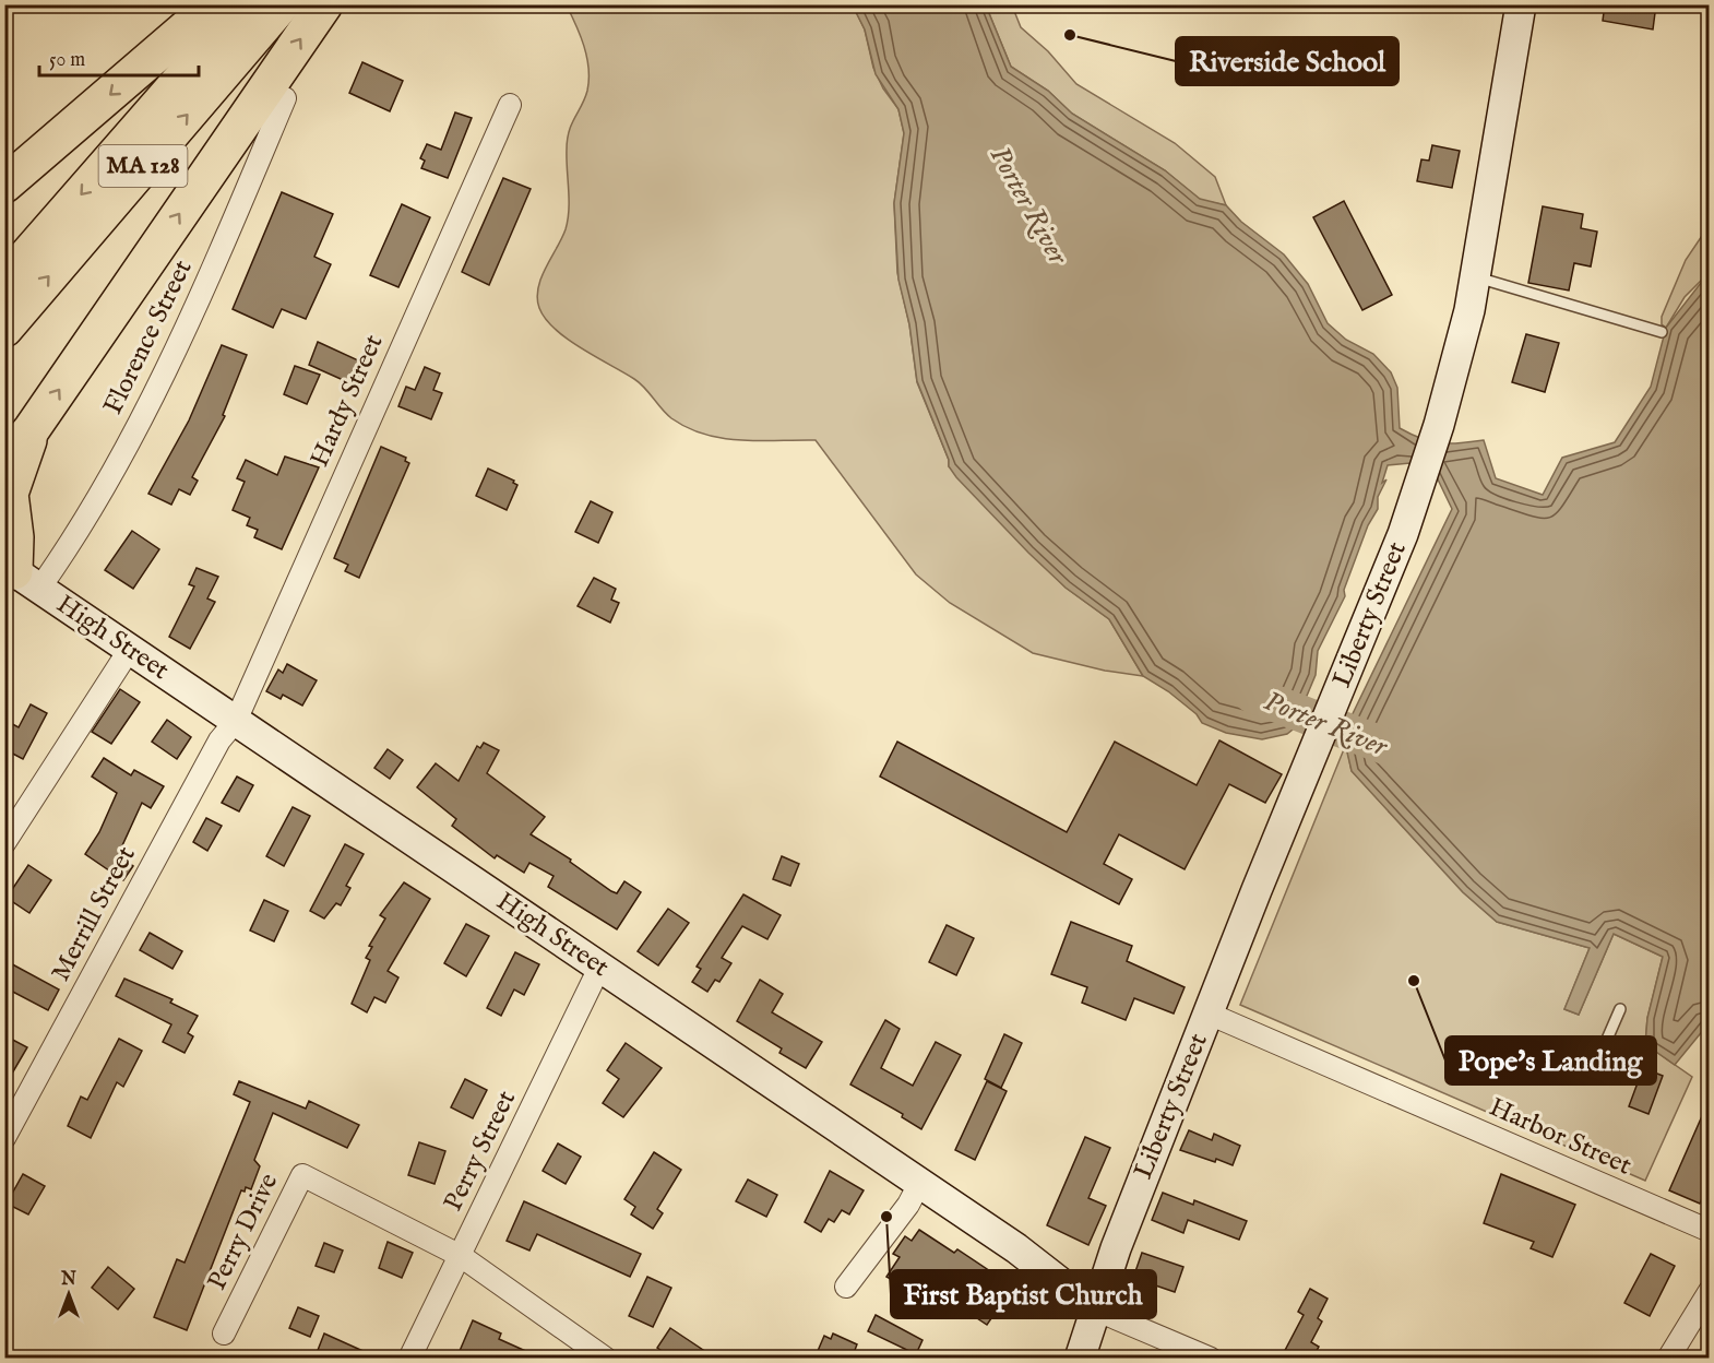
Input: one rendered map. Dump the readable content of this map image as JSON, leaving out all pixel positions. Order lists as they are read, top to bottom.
{
  "streets": {
    "highway": ["MA 128"],
    "street": [
      "Florence Street",
      "Hardy Street",
      "Liberty Street",
      "High Street",
      "Merrill Street",
      "Harbor Street",
      "Perry Street",
      "Perry Drive"
    ]
  },
  "crossings": [
    ["Florence Street", "High Street"],
    ["Hardy Street", "High Street"],
    ["Hardy Street", "Merrill Street"],
    ["Liberty Street", "High Street"],
    ["Liberty Street", "Harbor Street"],
    ["High Street", "Merrill Street"],
    ["High Street", "Perry Street"],
    ["Perry Street", "Perry Drive"]
  ],
  "water": ["Porter River"],
  "places": ["Riverside School", "Pope's Landing", "First Baptist Church"],
  "scale_bar": "50 m",
  "north": "top"
}
